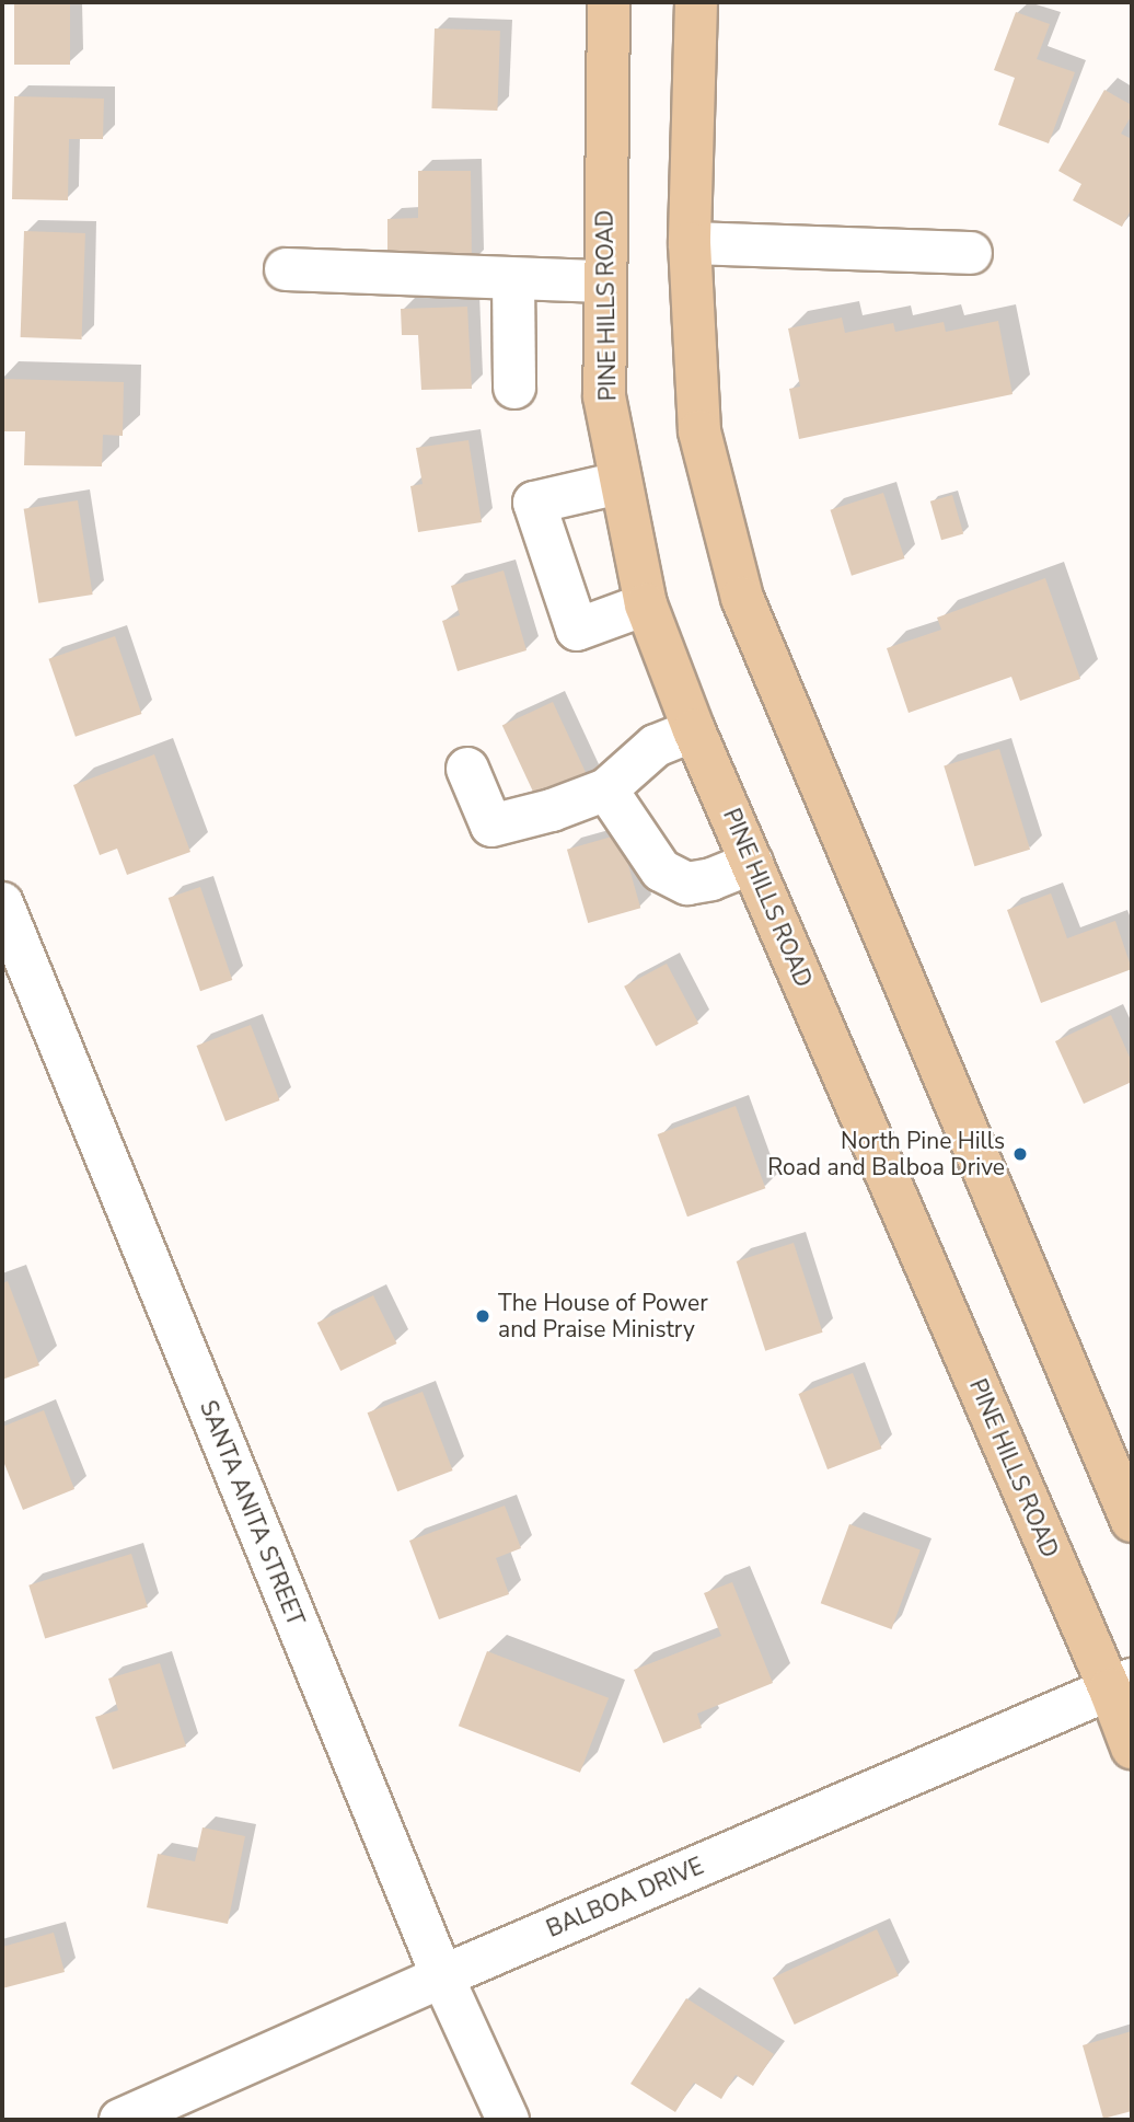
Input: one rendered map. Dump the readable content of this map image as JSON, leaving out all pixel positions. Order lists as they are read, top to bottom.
{
  "streets": {
    "main road": ["PINE HILLS ROAD"],
    "street": ["SANTA ANITA STREET", "BALBOA DRIVE"]
  },
  "crossings": [
    ["PINE HILLS ROAD", "BALBOA DRIVE"],
    ["SANTA ANITA STREET", "BALBOA DRIVE"]
  ],
  "places": ["North Pine Hills Road and Balboa Drive", "The House of Power and Praise Ministry"]
}
